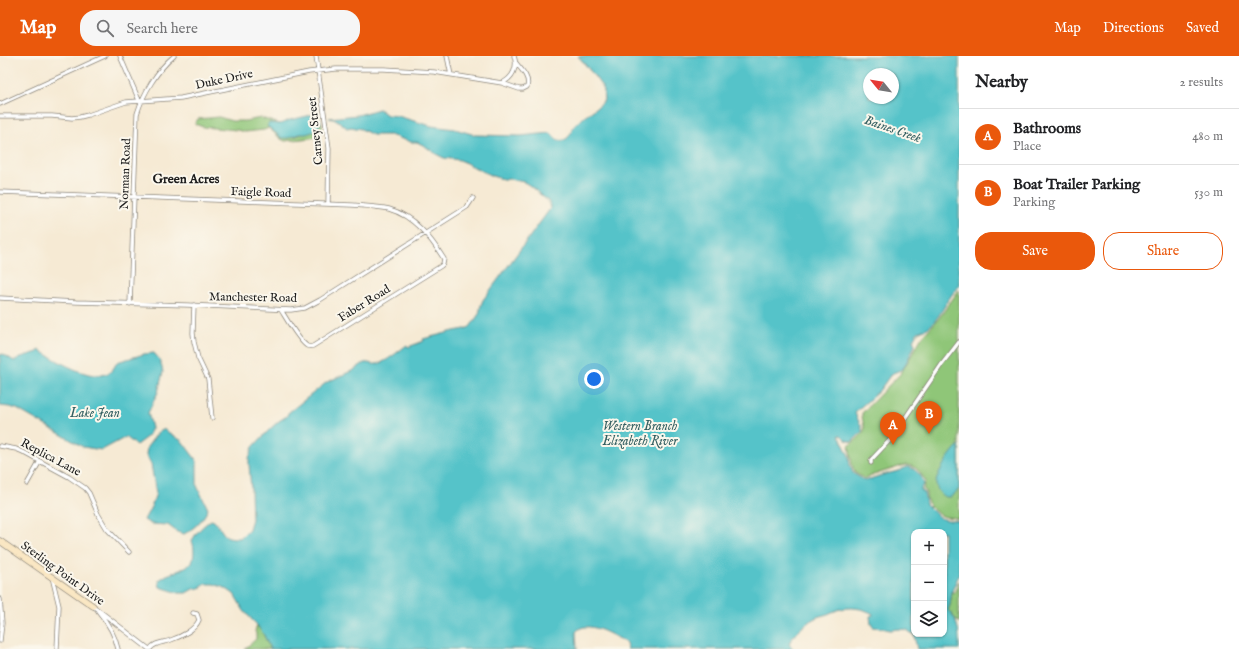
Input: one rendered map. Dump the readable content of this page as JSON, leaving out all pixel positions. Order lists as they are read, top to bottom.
{
  "streets": {
    "street": [
      "Duke Drive",
      "Carney Street",
      "Norman Road",
      "Faigle Road",
      "Manchester Road",
      "Faber Road",
      "Replica Lane",
      "Sterling Point Drive"
    ]
  },
  "crossings": [
    ["Duke Drive", "Carney Street"],
    ["Duke Drive", "Norman Road"],
    ["Carney Street", "Faigle Road"],
    ["Norman Road", "Faigle Road"],
    ["Norman Road", "Manchester Road"],
    ["Faigle Road", "Manchester Road"],
    ["Faigle Road", "Faber Road"],
    ["Manchester Road", "Faber Road"]
  ],
  "districts": ["Green Acres"],
  "water": ["Baines Creek", "Lake Jean", "Western Branch Elizabeth River"],
  "north": "top left",
  "page": {
    "header": "Map",
    "search": "Search here",
    "nav": ["Map", "Directions", "Saved"],
    "heading": ["Nearby", "2 results"],
    "list": [
      {
        "mark": "A",
        "name": "Bathrooms",
        "note": "Place",
        "value": "480 m"
      },
      {
        "mark": "B",
        "name": "Boat Trailer Parking",
        "note": "Parking",
        "value": "530 m"
      }
    ],
    "buttons": ["Save", "Share"],
    "pins": ["B", "A"],
    "map_buttons": ["+", "−"]
  }
}
